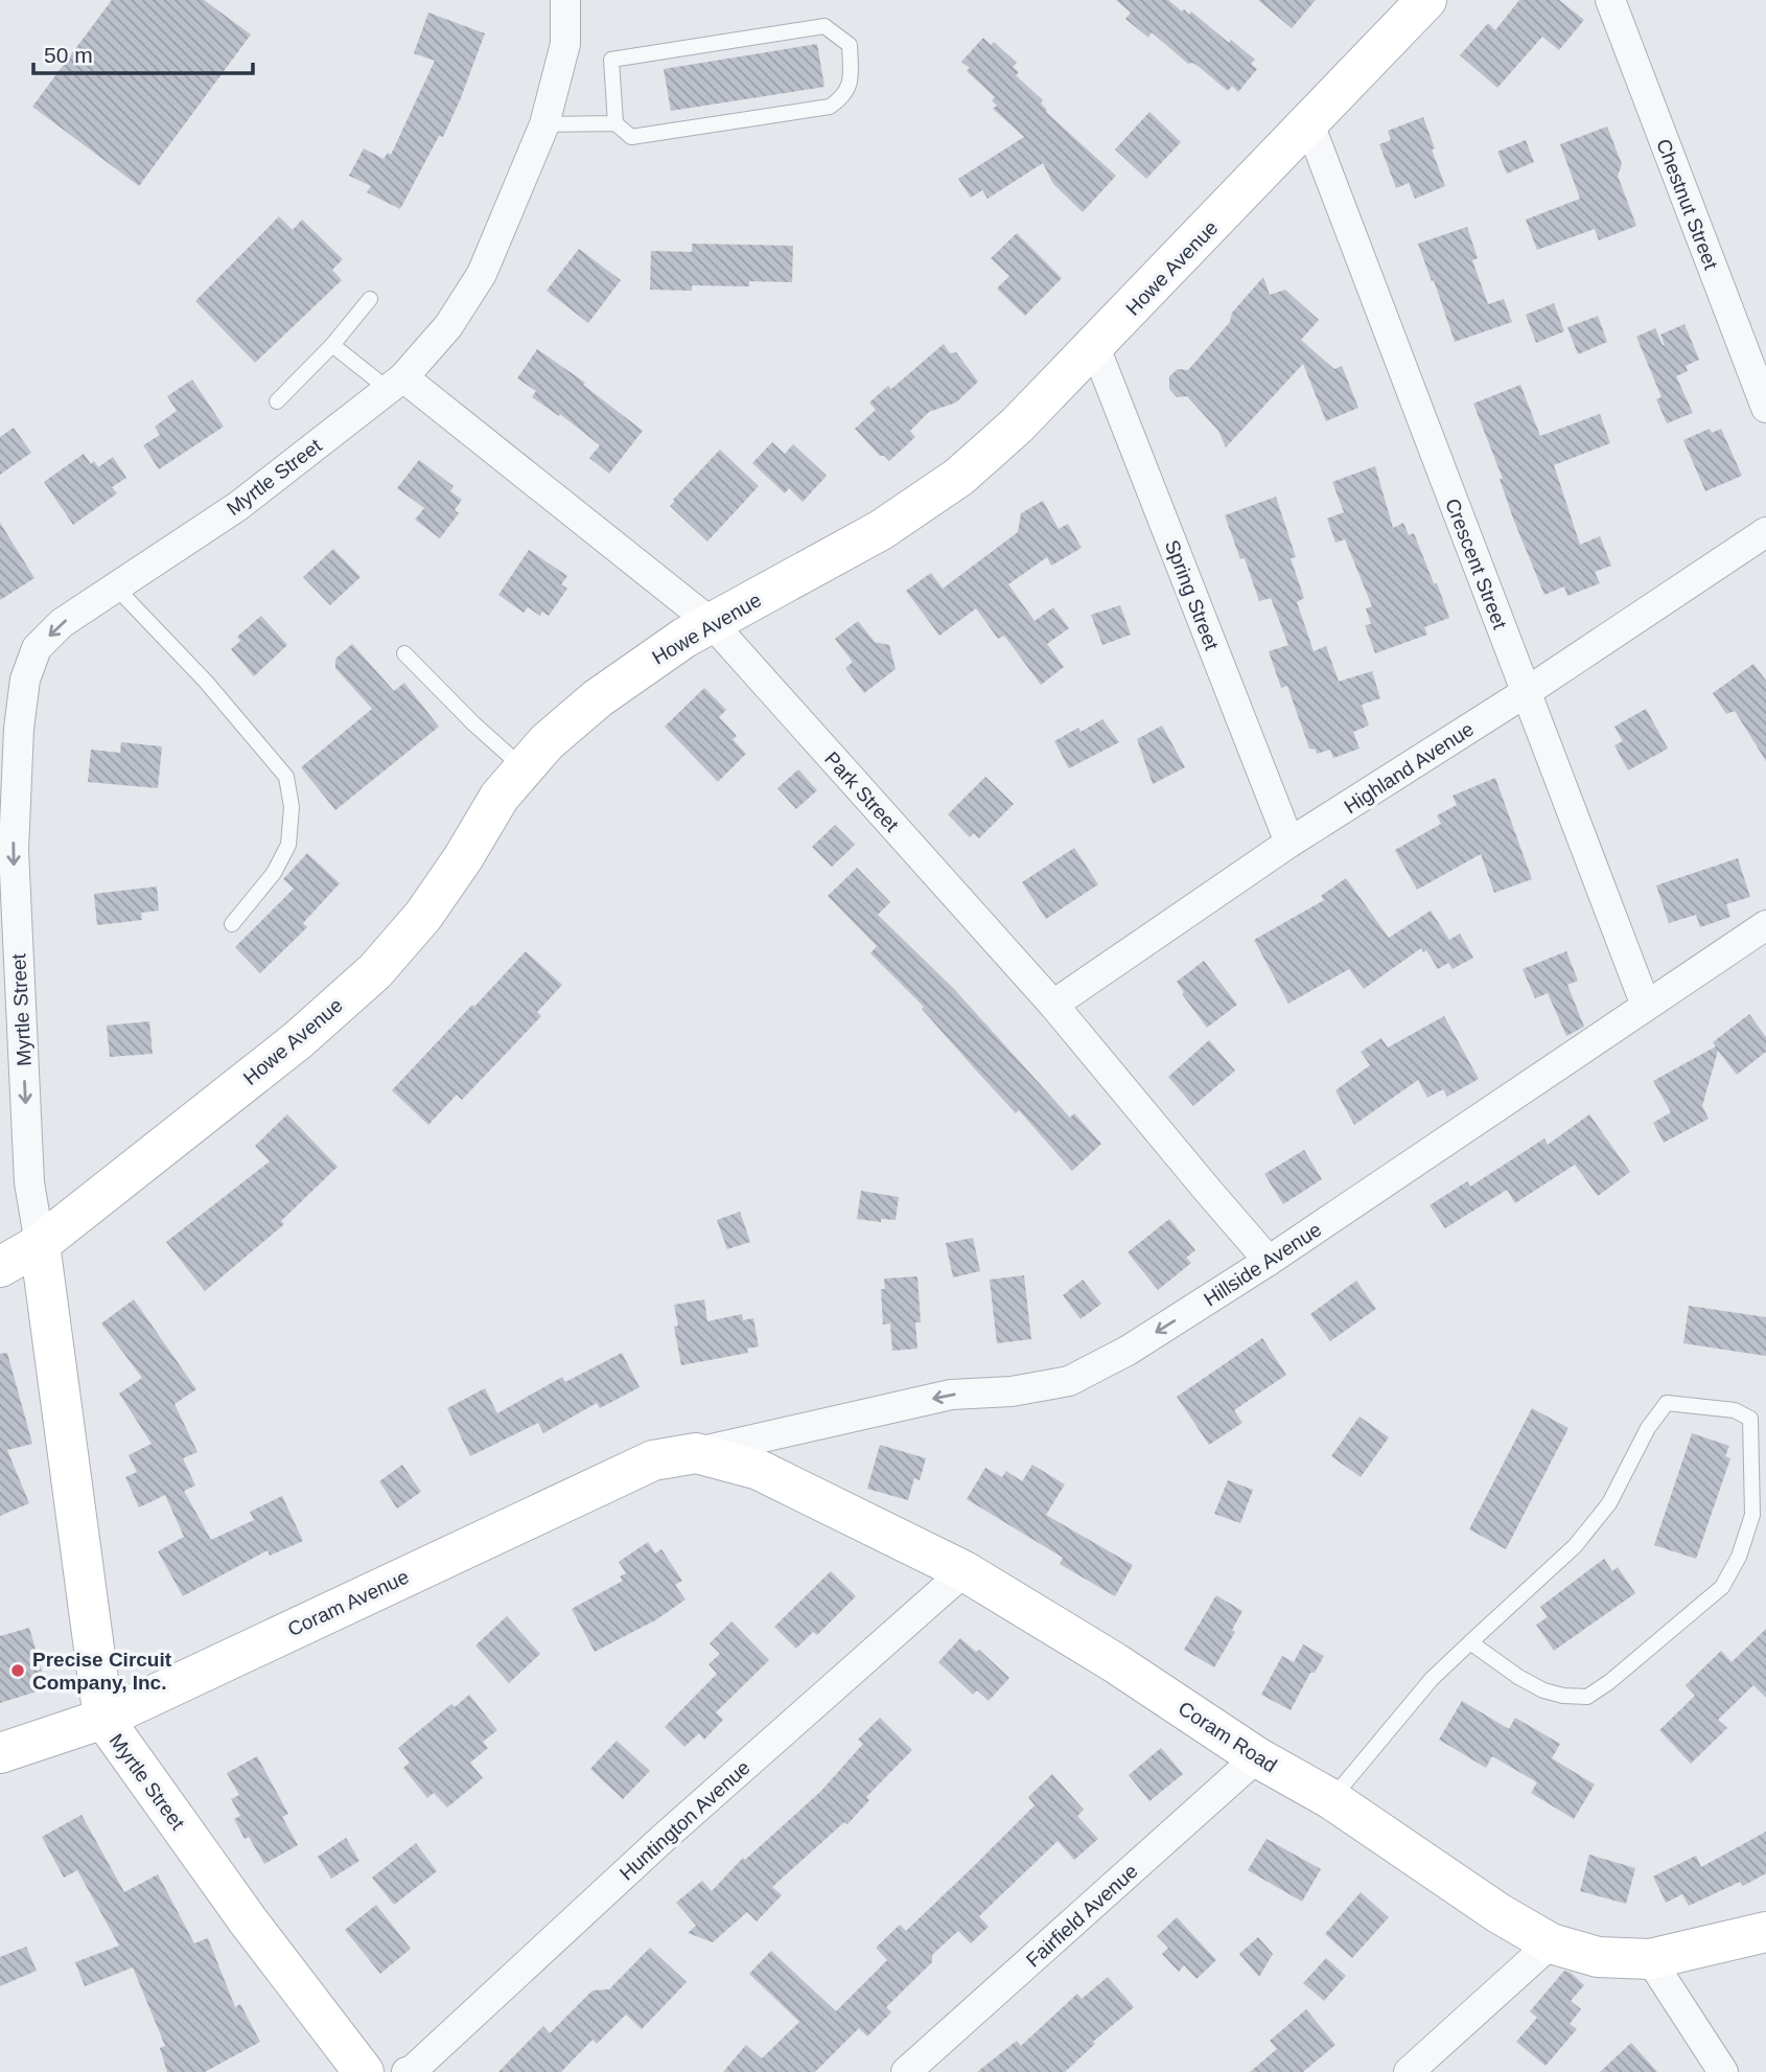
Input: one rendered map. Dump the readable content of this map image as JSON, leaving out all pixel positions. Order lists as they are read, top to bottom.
{
  "streets": {
    "street": [
      "Chestnut Street",
      "Howe Avenue",
      "Myrtle Street",
      "Crescent Street",
      "Spring Street",
      "Highland Avenue",
      "Park Street",
      "Hillside Avenue",
      "Coram Avenue",
      "Coram Road",
      "Huntington Avenue",
      "Fairfield Avenue"
    ]
  },
  "crossings": [
    ["Howe Avenue", "Myrtle Street"],
    ["Howe Avenue", "Crescent Street"],
    ["Howe Avenue", "Spring Street"],
    ["Howe Avenue", "Park Street"],
    ["Myrtle Street", "Park Street"],
    ["Myrtle Street", "Coram Avenue"],
    ["Crescent Street", "Highland Avenue"],
    ["Crescent Street", "Hillside Avenue"],
    ["Spring Street", "Highland Avenue"],
    ["Highland Avenue", "Park Street"],
    ["Park Street", "Hillside Avenue"],
    ["Hillside Avenue", "Coram Avenue"],
    ["Hillside Avenue", "Coram Road"],
    ["Coram Avenue", "Coram Road"],
    ["Coram Road", "Huntington Avenue"],
    ["Coram Road", "Fairfield Avenue"]
  ],
  "one_way": ["Hillside Avenue"],
  "places": ["Precise Circuit Company, Inc."],
  "scale_bar": "50 m"
}
